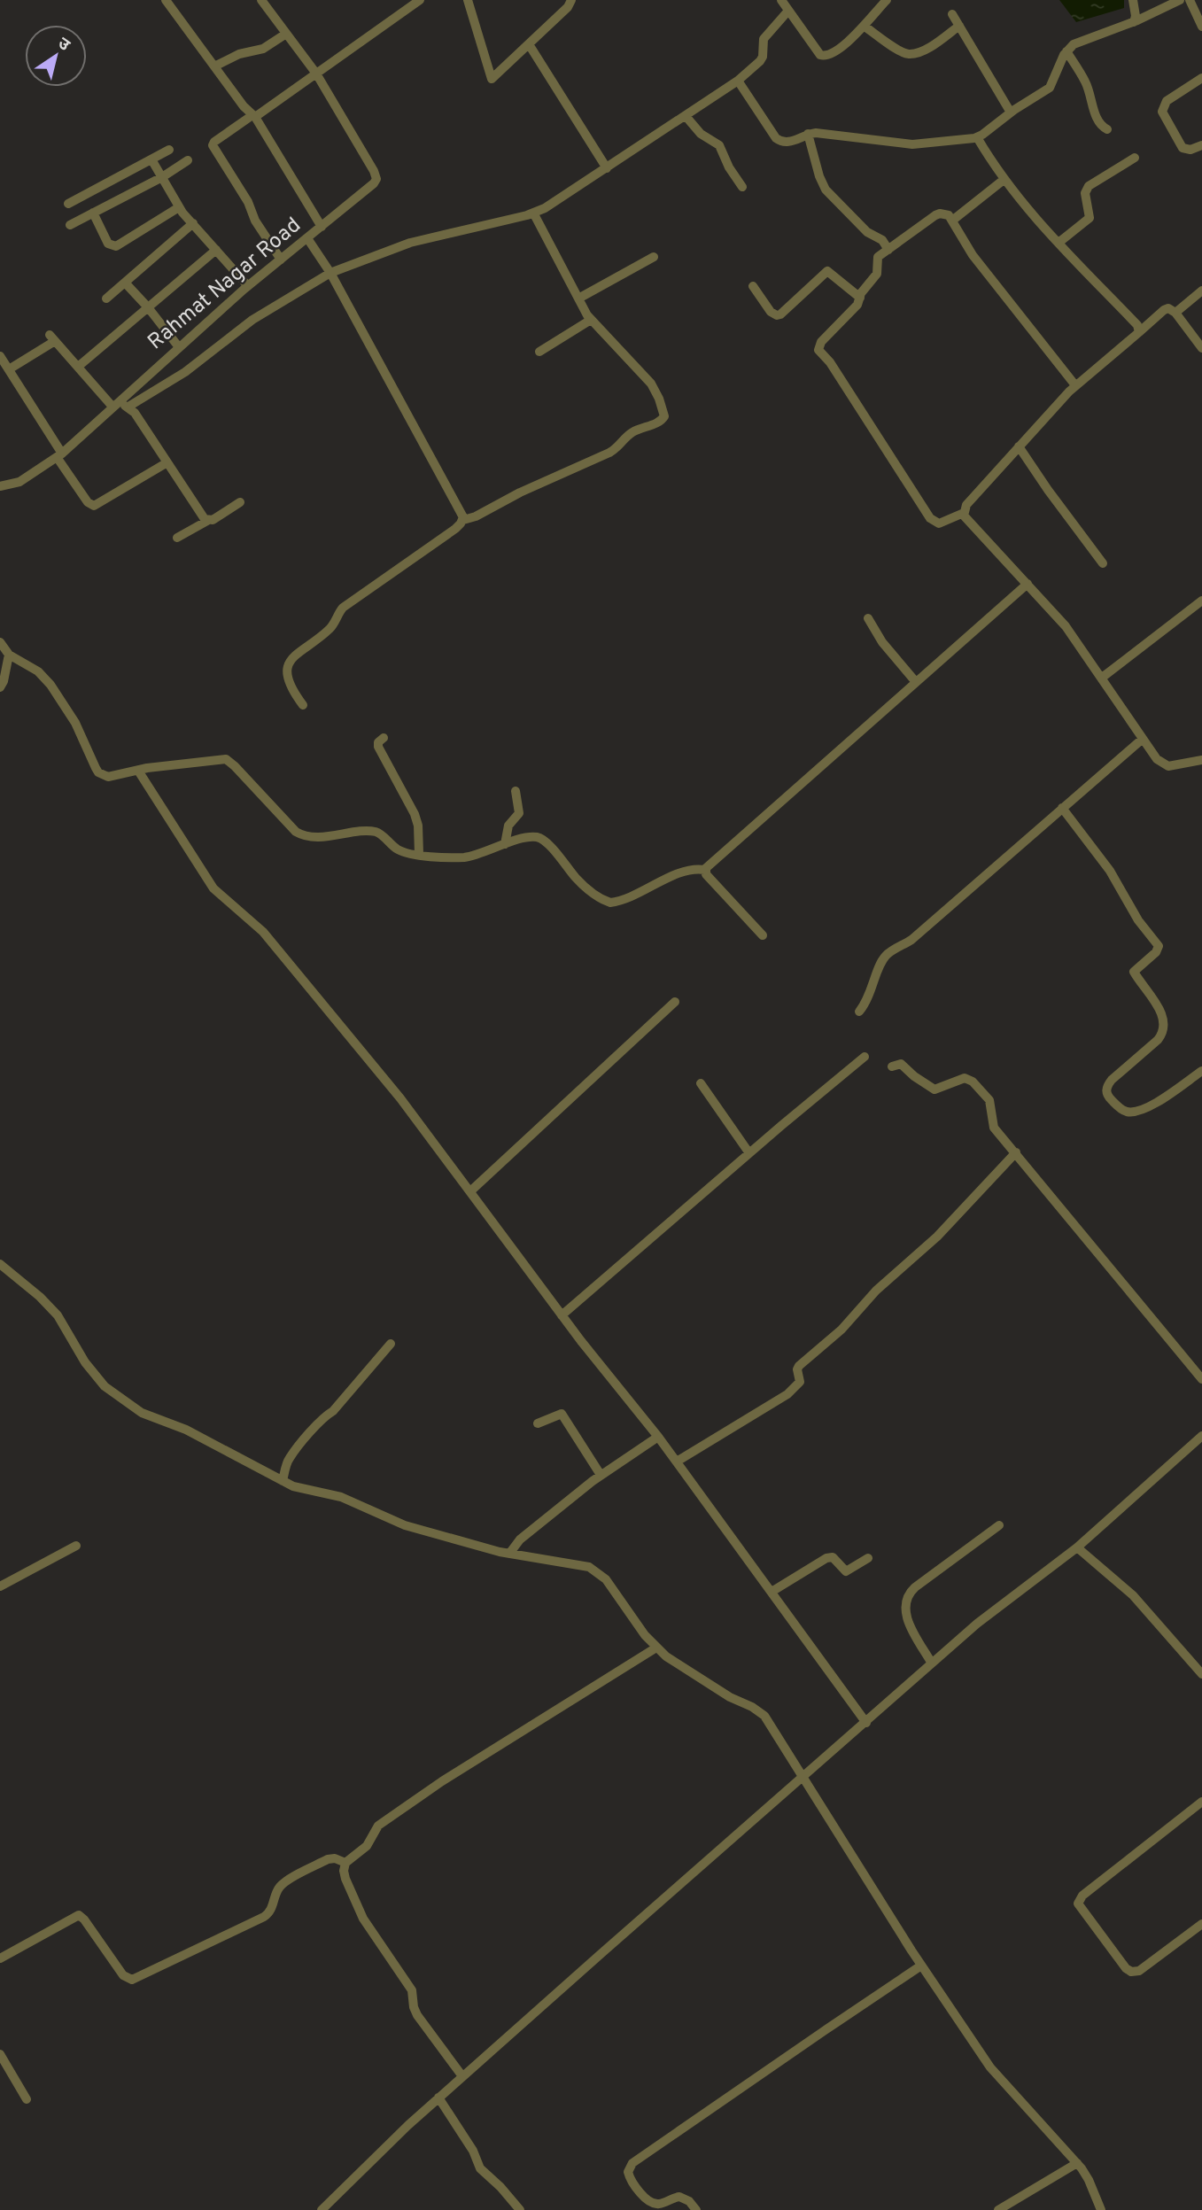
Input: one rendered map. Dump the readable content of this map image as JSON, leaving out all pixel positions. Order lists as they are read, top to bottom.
{
  "streets": {
    "street": ["Rahmat Nagar Road"]
  },
  "north": "top right"
}
